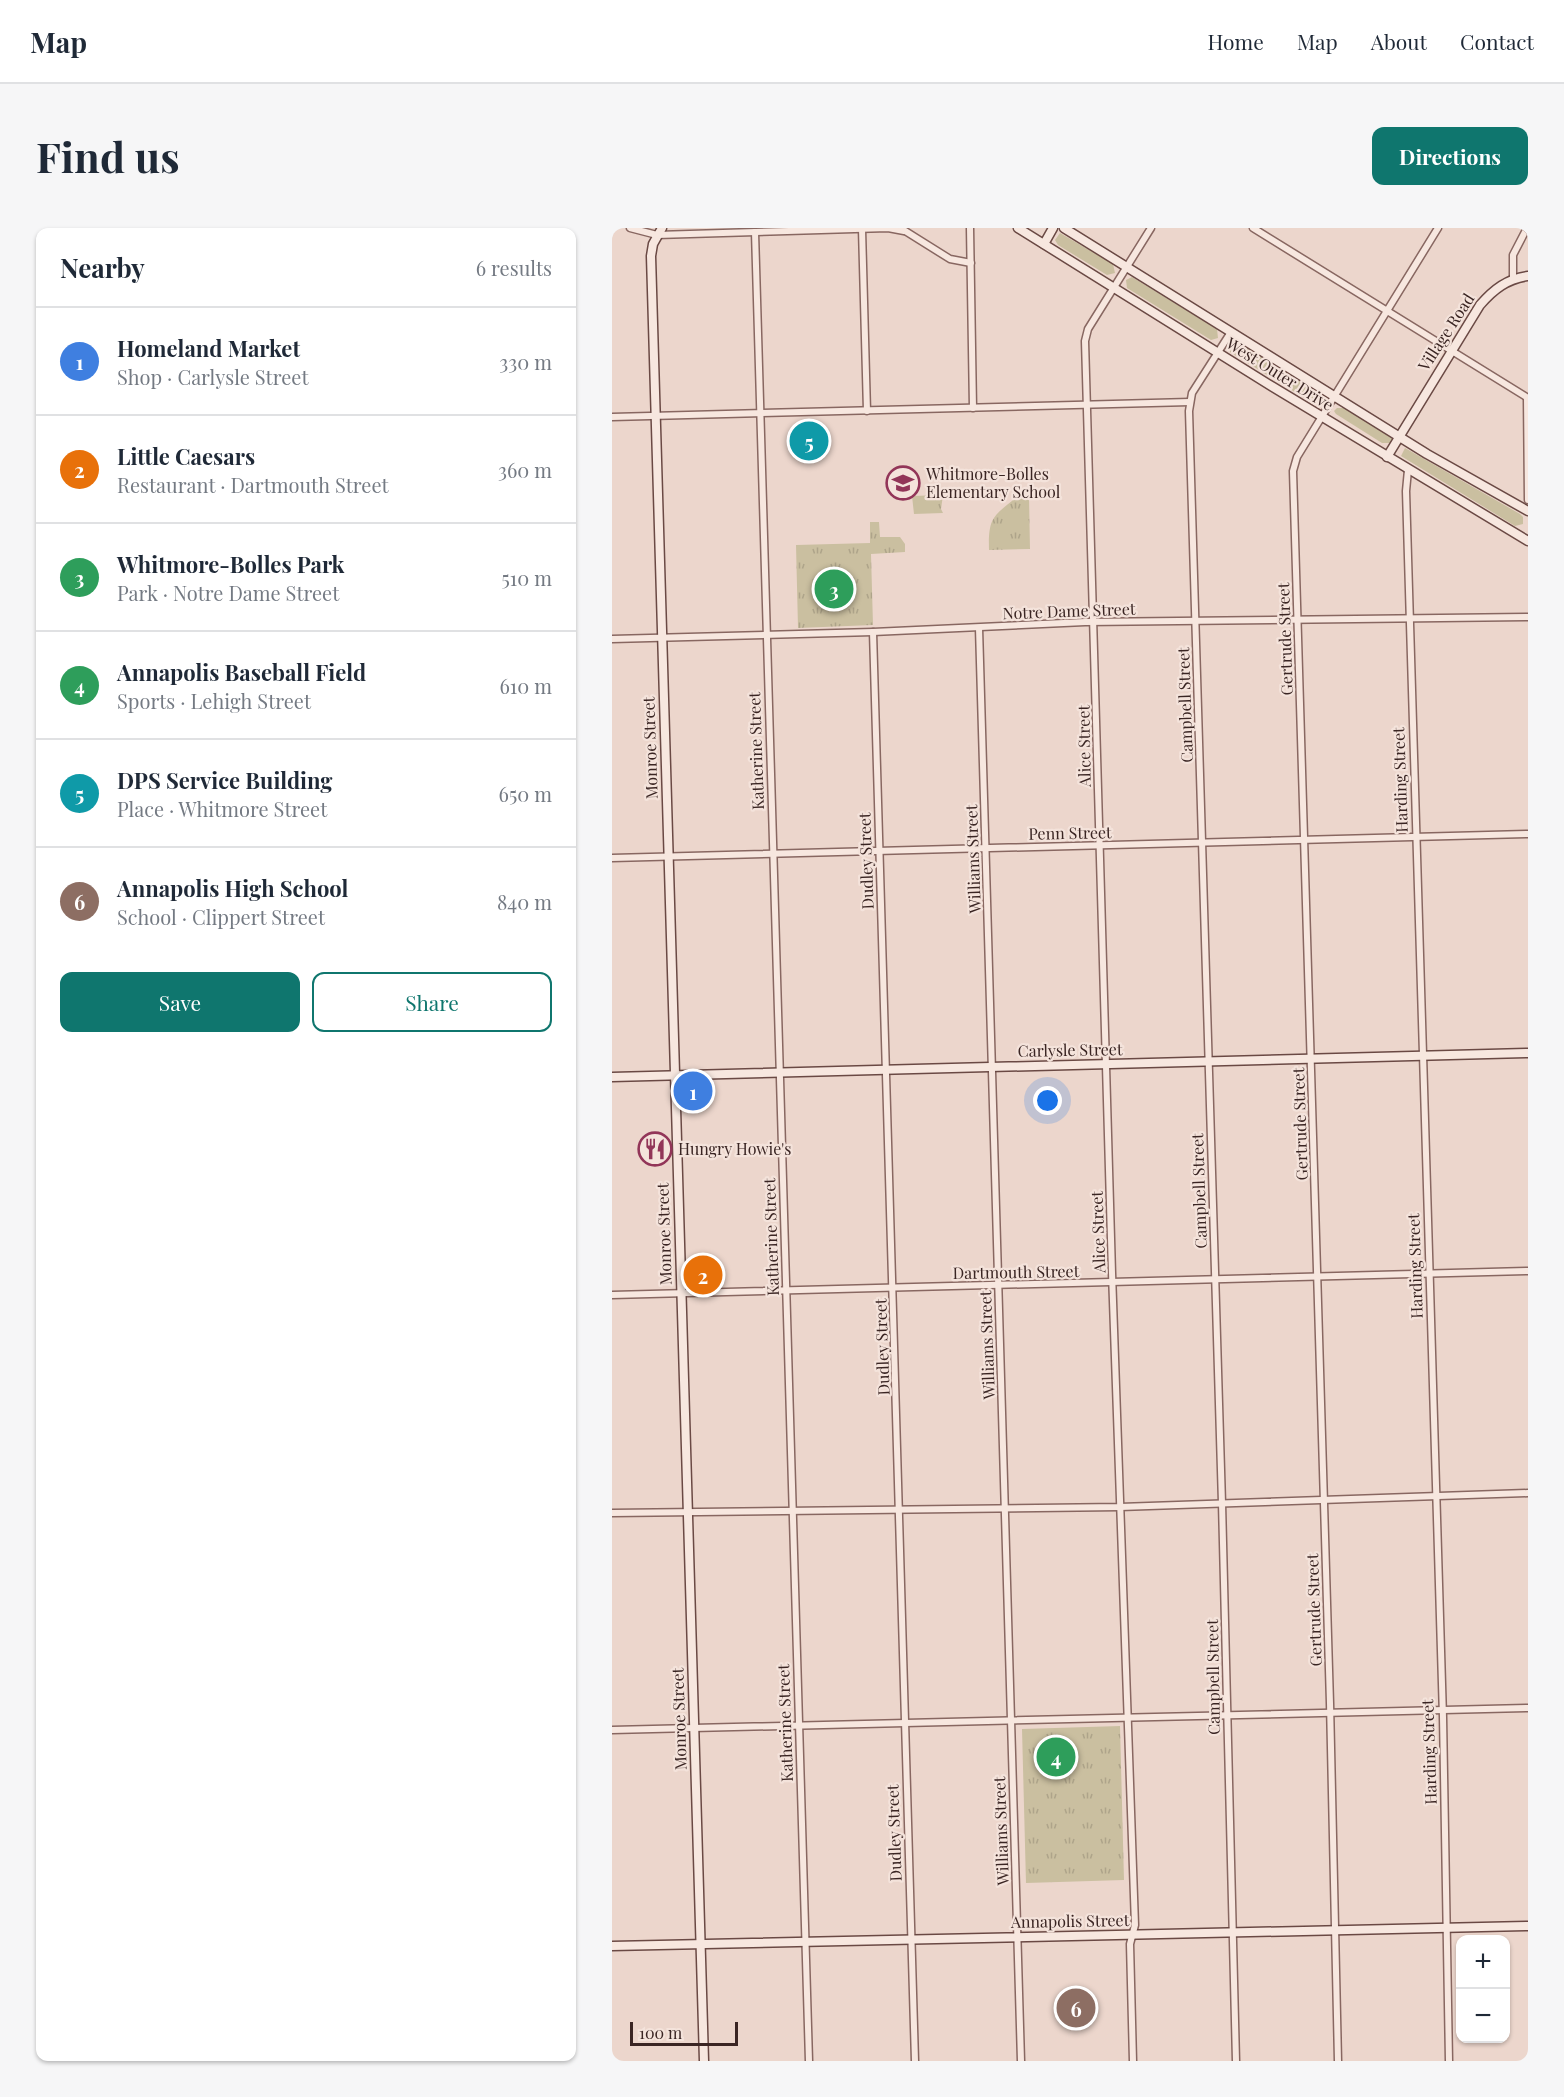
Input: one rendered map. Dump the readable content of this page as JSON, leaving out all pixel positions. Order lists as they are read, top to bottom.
{
  "streets": {
    "street": [
      "Village Road",
      "West Outer Drive",
      "Notre Dame Street",
      "Gertrude Street",
      "Campbell Street",
      "Alice Street",
      "Monroe Street",
      "Katherine Street",
      "Harding Street",
      "Penn Street",
      "Williams Street",
      "Dudley Street",
      "Carlysle Street",
      "Dartmouth Street",
      "Annapolis Street"
    ]
  },
  "crossings": [
    ["Village Road", "West Outer Drive"],
    ["West Outer Drive", "Gertrude Street"],
    ["West Outer Drive", "Campbell Street"],
    ["West Outer Drive", "Alice Street"],
    ["West Outer Drive", "Harding Street"],
    ["Notre Dame Street", "Gertrude Street"],
    ["Notre Dame Street", "Campbell Street"],
    ["Notre Dame Street", "Alice Street"],
    ["Notre Dame Street", "Monroe Street"],
    ["Notre Dame Street", "Katherine Street"],
    ["Notre Dame Street", "Harding Street"],
    ["Notre Dame Street", "Williams Street"],
    ["Notre Dame Street", "Dudley Street"],
    ["Gertrude Street", "Penn Street"],
    ["Gertrude Street", "Carlysle Street"],
    ["Gertrude Street", "Dartmouth Street"],
    ["Gertrude Street", "Annapolis Street"],
    ["Campbell Street", "Penn Street"],
    ["Campbell Street", "Carlysle Street"],
    ["Campbell Street", "Dartmouth Street"],
    ["Campbell Street", "Annapolis Street"],
    ["Alice Street", "Penn Street"],
    ["Alice Street", "Carlysle Street"],
    ["Alice Street", "Dartmouth Street"],
    ["Alice Street", "Annapolis Street"],
    ["Monroe Street", "Penn Street"],
    ["Monroe Street", "Carlysle Street"],
    ["Monroe Street", "Dartmouth Street"],
    ["Monroe Street", "Annapolis Street"],
    ["Katherine Street", "Penn Street"],
    ["Katherine Street", "Carlysle Street"],
    ["Katherine Street", "Dartmouth Street"],
    ["Katherine Street", "Annapolis Street"],
    ["Harding Street", "Penn Street"],
    ["Harding Street", "Carlysle Street"],
    ["Harding Street", "Dartmouth Street"],
    ["Harding Street", "Annapolis Street"],
    ["Penn Street", "Williams Street"],
    ["Penn Street", "Dudley Street"],
    ["Williams Street", "Carlysle Street"],
    ["Williams Street", "Dartmouth Street"],
    ["Williams Street", "Annapolis Street"],
    ["Dudley Street", "Carlysle Street"],
    ["Dudley Street", "Dartmouth Street"],
    ["Dudley Street", "Annapolis Street"]
  ],
  "places": {
    "school or university": ["Whitmore-Bolles Elementary School"],
    "restaurant": ["Hungry Howie's"]
  },
  "scale_bar": "100 m",
  "page": {
    "header": "Map",
    "nav": [
      "Home",
      "Map",
      "About",
      "Contact"
    ],
    "buttons": [
      "Directions",
      ["Save", "Share"]
    ],
    "title": "Find us",
    "heading": ["Nearby", "6 results"],
    "list": [
      {
        "mark": "1",
        "name": "Homeland Market",
        "note": "Shop · Carlysle Street",
        "value": "330 m"
      },
      {
        "mark": "2",
        "name": "Little Caesars",
        "note": "Restaurant · Dartmouth Street",
        "value": "360 m"
      },
      {
        "mark": "3",
        "name": "Whitmore-Bolles Park",
        "note": "Park · Notre Dame Street",
        "value": "510 m"
      },
      {
        "mark": "4",
        "name": "Annapolis Baseball Field",
        "note": "Sports · Lehigh Street",
        "value": "610 m"
      },
      {
        "mark": "5",
        "name": "DPS Service Building",
        "note": "Place · Whitmore Street",
        "value": "650 m"
      },
      {
        "mark": "6",
        "name": "Annapolis High School",
        "note": "School · Clippert Street",
        "value": "840 m"
      }
    ],
    "pins": [
      "5",
      "3",
      "1",
      "2",
      "4",
      "6"
    ],
    "map_buttons": ["+", "−"],
    "scale": "100 m"
  }
}
